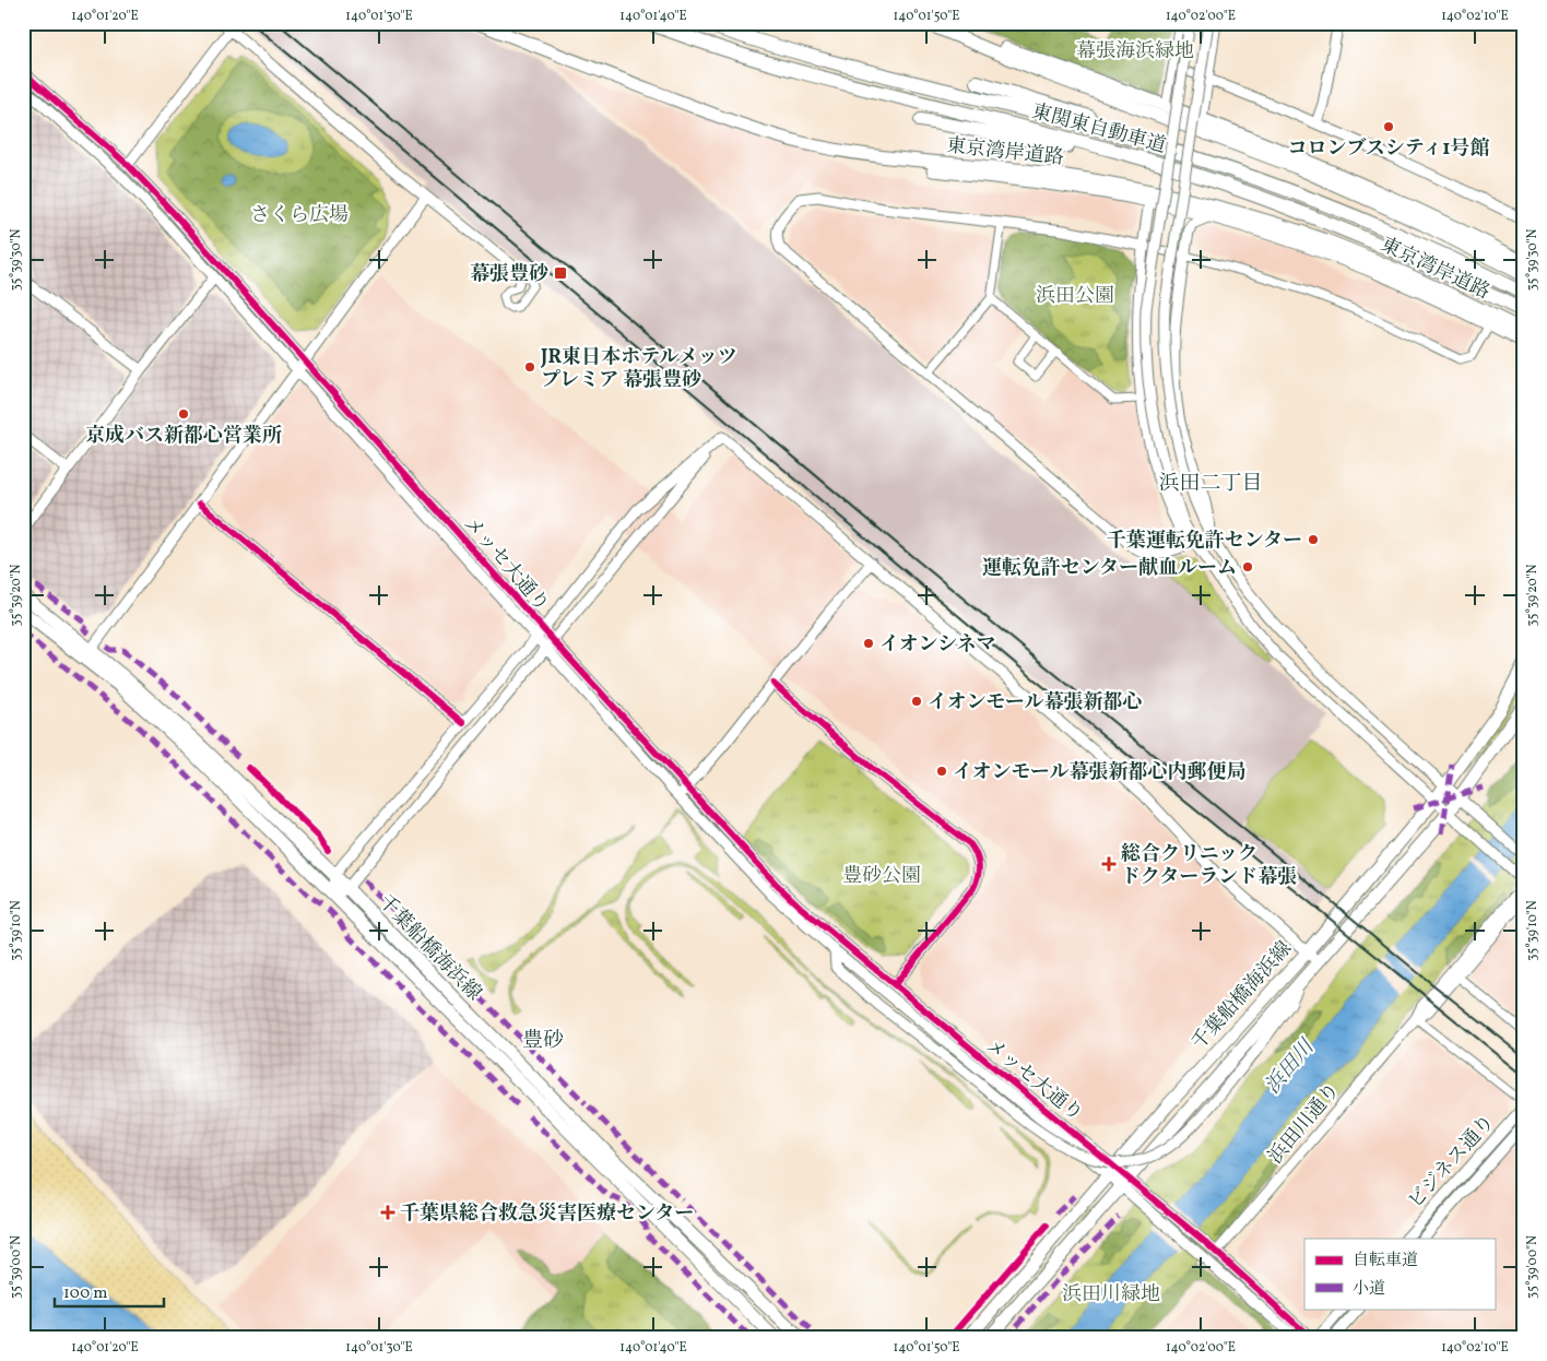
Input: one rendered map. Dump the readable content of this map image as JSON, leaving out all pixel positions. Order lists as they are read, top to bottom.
{
  "streets": {
    "highway": ["東関東自動車道"],
    "main road": ["東京湾岸道路", "千葉船橋海浜線"],
    "street": ["メッセ大通り", "浜田川通り", "ビジネス通り"]
  },
  "crossings": [
    ["メッセ大通り", "千葉船橋海浜線"],
    ["メッセ大通り", "浜田川通り"]
  ],
  "districts": ["浜田二丁目", "豊砂"],
  "water": ["浜田川"],
  "parks": [
    "幕張海浜緑地",
    "さくら広場",
    "浜田公園",
    "豊砂公園",
    "浜田川緑地"
  ],
  "places": {
    "other": [
      "コロンブスシティ1号館",
      "JR東日本ホテルメッツ プレミア 幕張豊砂",
      "京成バス新都心営業所",
      "千葉運転免許センター",
      "運転免許センター献血ルーム",
      "イオンシネマ",
      "イオンモール幕張新都心",
      "イオンモール幕張新都心内郵便局"
    ],
    "transit": ["幕張豊砂"],
    "health": ["総合クリニック ドクターランド幕張", "千葉県総合救急災害医療センター"]
  },
  "legend": ["自転車道", "小道"],
  "scale_bar": "100 m",
  "coordinates": [
    "140°01'20\"E",
    "140°01'30\"E",
    "140°01'40\"E",
    "140°01'50\"E",
    "140°02'00\"E",
    "140°02'10\"E",
    "35°39'30\"N",
    "35°39'20\"N",
    "35°39'10\"N",
    "35°39'00\"N"
  ]
}
